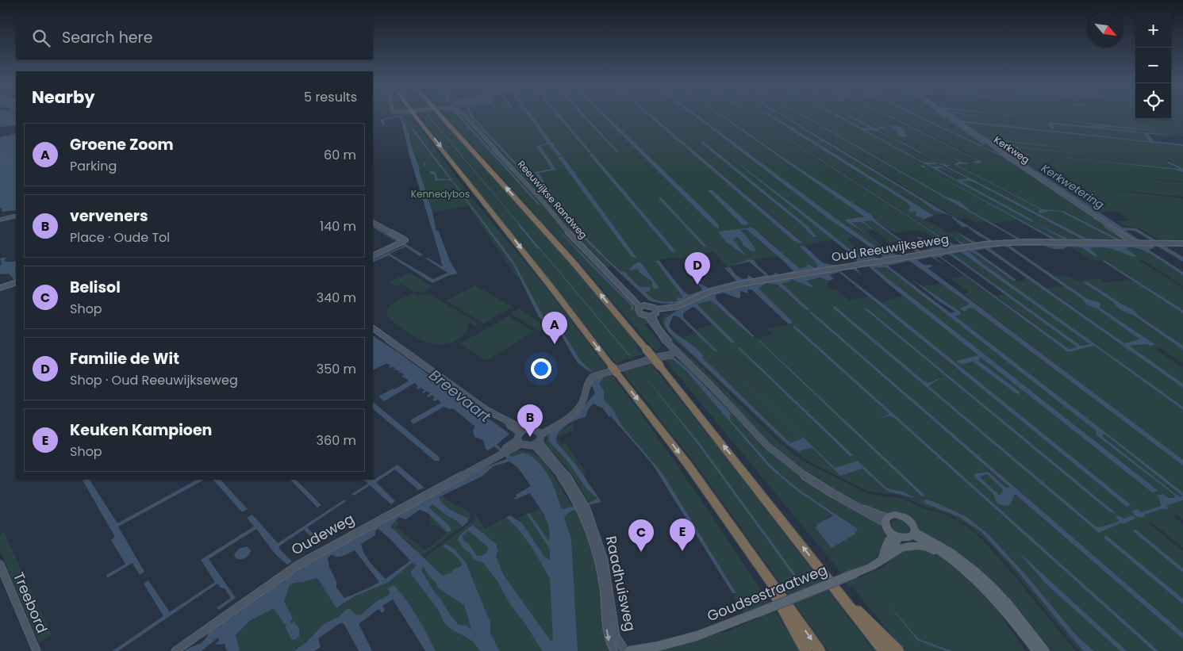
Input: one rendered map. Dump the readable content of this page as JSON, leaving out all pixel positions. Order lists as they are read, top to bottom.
{
  "streets": {
    "main road": ["Goudsestraatweg"],
    "street": [
      "Kerkweg",
      "Reeuwijkse Randweg",
      "Oud Reeuwijkseweg",
      "Oudeweg",
      "Raadhuisweg",
      "Treebord"
    ]
  },
  "crossings": [
    ["Kerkweg", "Oud Reeuwijkseweg"],
    ["Oudeweg", "Raadhuisweg"]
  ],
  "water": ["Kerkwetering", "Breevaart"],
  "parks": ["Kennedybos"],
  "north": "bottom right",
  "page": {
    "map_buttons": ["+", "−"],
    "search": "Search here",
    "heading": ["Nearby", "5 results"],
    "list": [
      {
        "mark": "A",
        "name": "Groene Zoom",
        "note": "Parking",
        "value": "60 m"
      },
      {
        "mark": "B",
        "name": "verveners",
        "note": "Place · Oude Tol",
        "value": "140 m"
      },
      {
        "mark": "C",
        "name": "Belisol",
        "note": "Shop",
        "value": "340 m"
      },
      {
        "mark": "D",
        "name": "Familie de Wit",
        "note": "Shop · Oud Reeuwijkseweg",
        "value": "350 m"
      },
      {
        "mark": "E",
        "name": "Keuken Kampioen",
        "note": "Shop",
        "value": "360 m"
      }
    ],
    "pins": [
      "D",
      "A",
      "B",
      "E",
      "C"
    ]
  }
}
